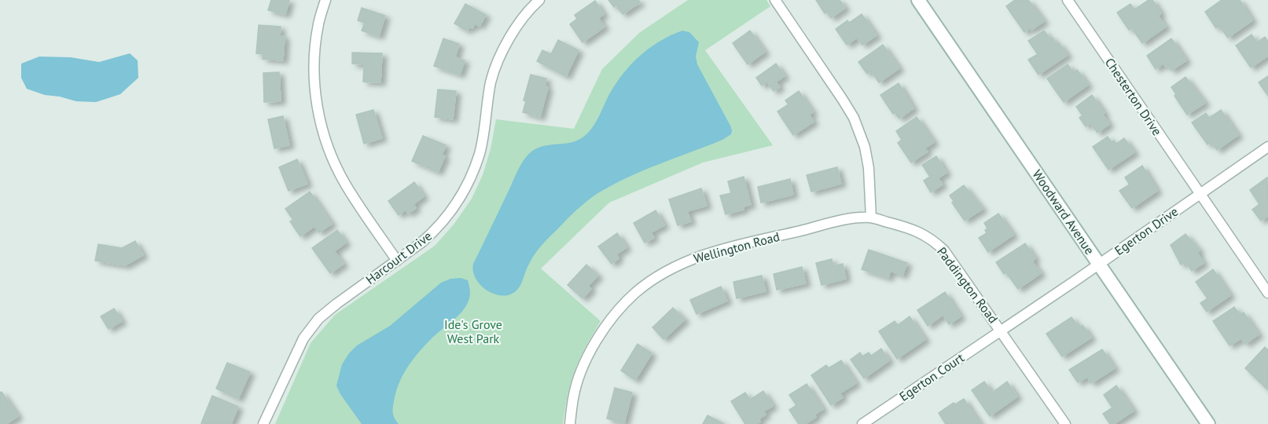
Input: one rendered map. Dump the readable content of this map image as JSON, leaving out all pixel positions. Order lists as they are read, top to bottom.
{
  "streets": {
    "main road": ["Woodward Avenue"],
    "street": [
      "Chesterton Drive",
      "Egerton Drive",
      "Wellington Road",
      "Harcourt Drive",
      "Paddington Road",
      "Egerton Court"
    ]
  },
  "crossings": [
    ["Chesterton Drive", "Egerton Drive"],
    ["Woodward Avenue", "Egerton Drive"],
    ["Egerton Drive", "Paddington Road"],
    ["Egerton Drive", "Egerton Court"],
    ["Wellington Road", "Paddington Road"],
    ["Paddington Road", "Egerton Court"]
  ],
  "parks": ["Ide's Grove West Park"]
}
